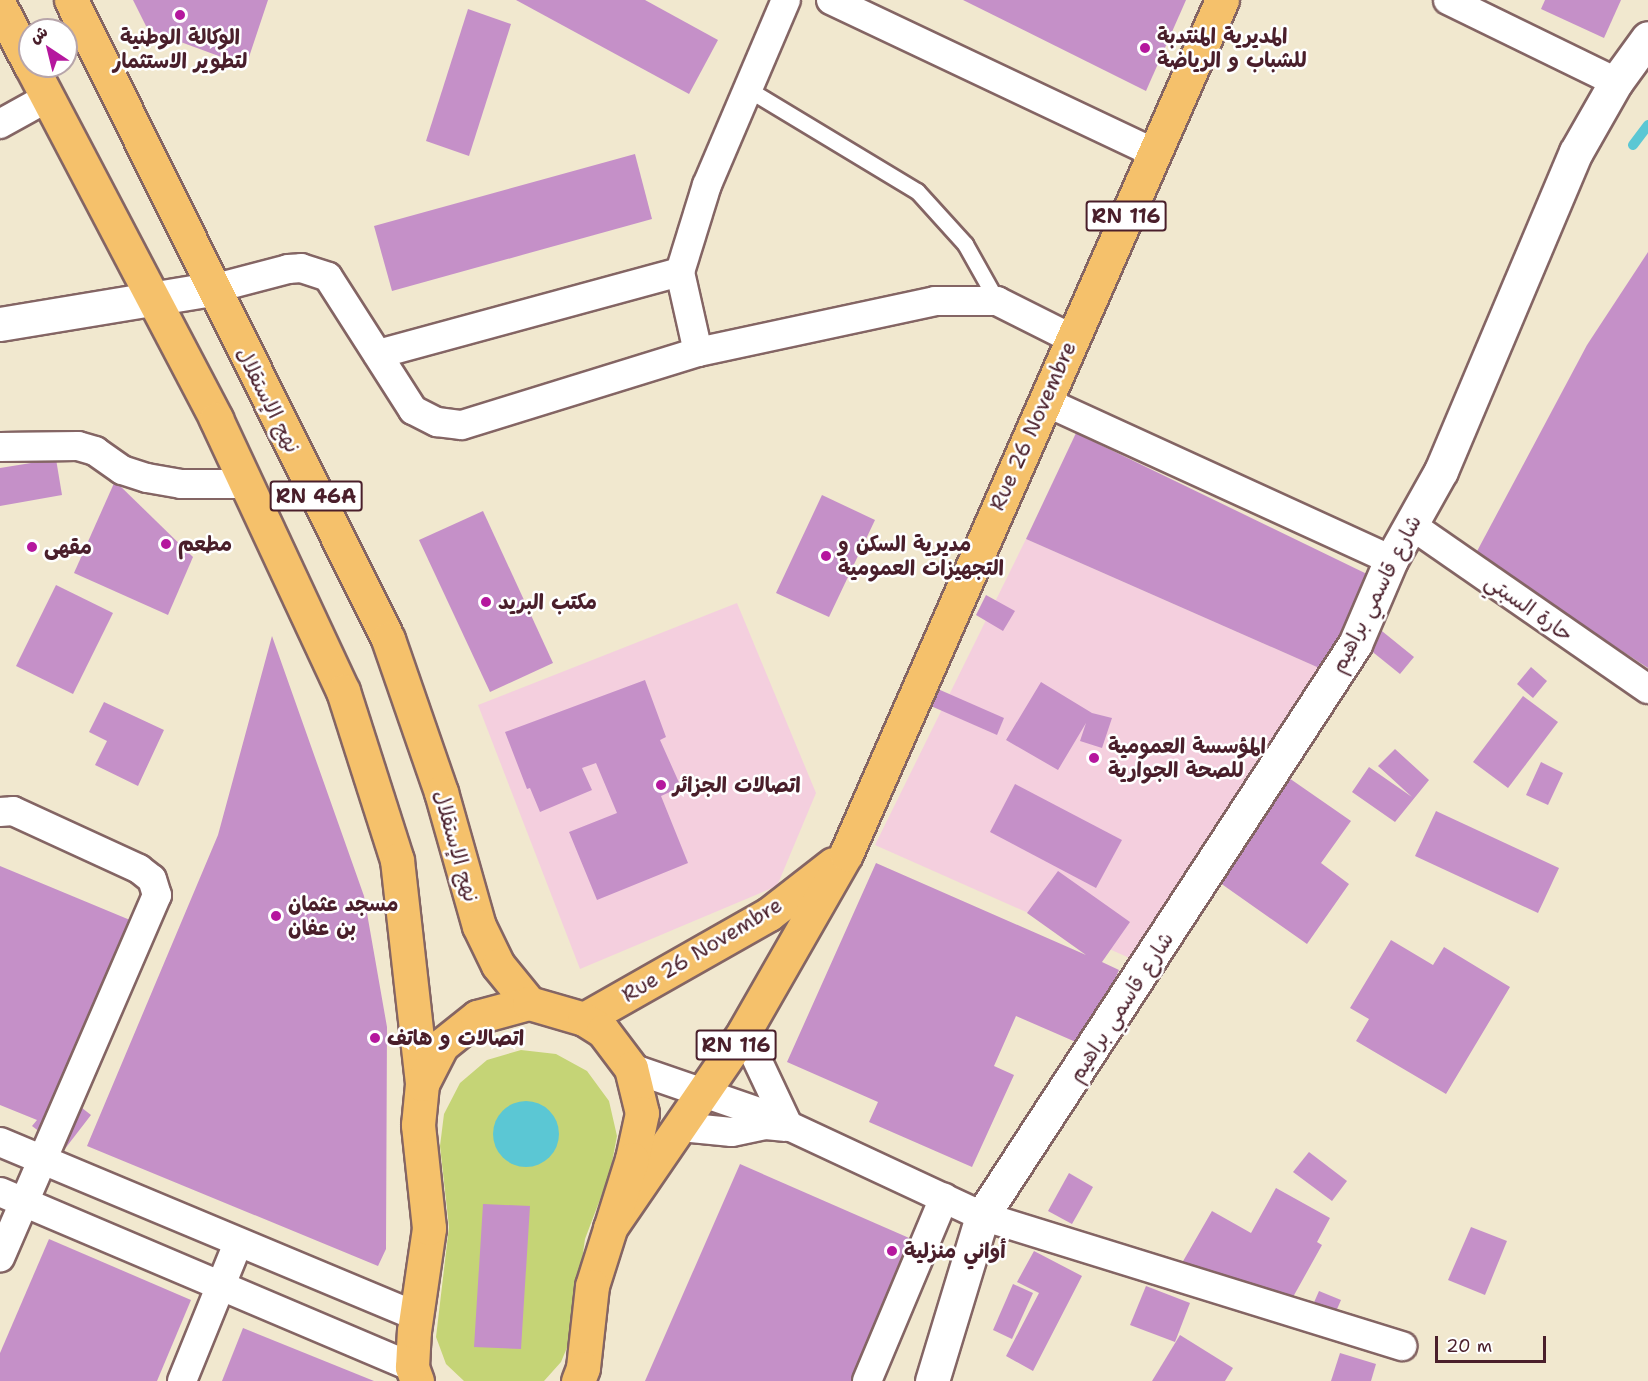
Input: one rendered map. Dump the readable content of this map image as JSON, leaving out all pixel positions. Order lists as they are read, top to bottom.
{
  "streets": {
    "main road": [
      "RN 116",
      "نهج الإستقلال",
      "Rue 26 Novembre",
      "RN 46A"
    ],
    "street": ["شارع قاسمي براهيم", "حارة السبتي"]
  },
  "crossings": [
    ["شارع قاسمي براهيم", "حارة السبتي"]
  ],
  "places": [
    "الوكالة الوطنية لتطوير الاستثمار",
    "المديرية المنتدبة للشباب و الرياضة",
    "مطعم",
    "مقهى",
    "مديرية السكن و التجهيزات العمومية",
    "مكتب البريد",
    "المؤسسة العمومية للصحة الجوارية",
    "اتصالات الجزائر",
    "مسجد عثمان بن عفان",
    "اتصالات و هاتف",
    "أواني منزلية"
  ],
  "scale_bar": "20 m",
  "north": "top left"
}
